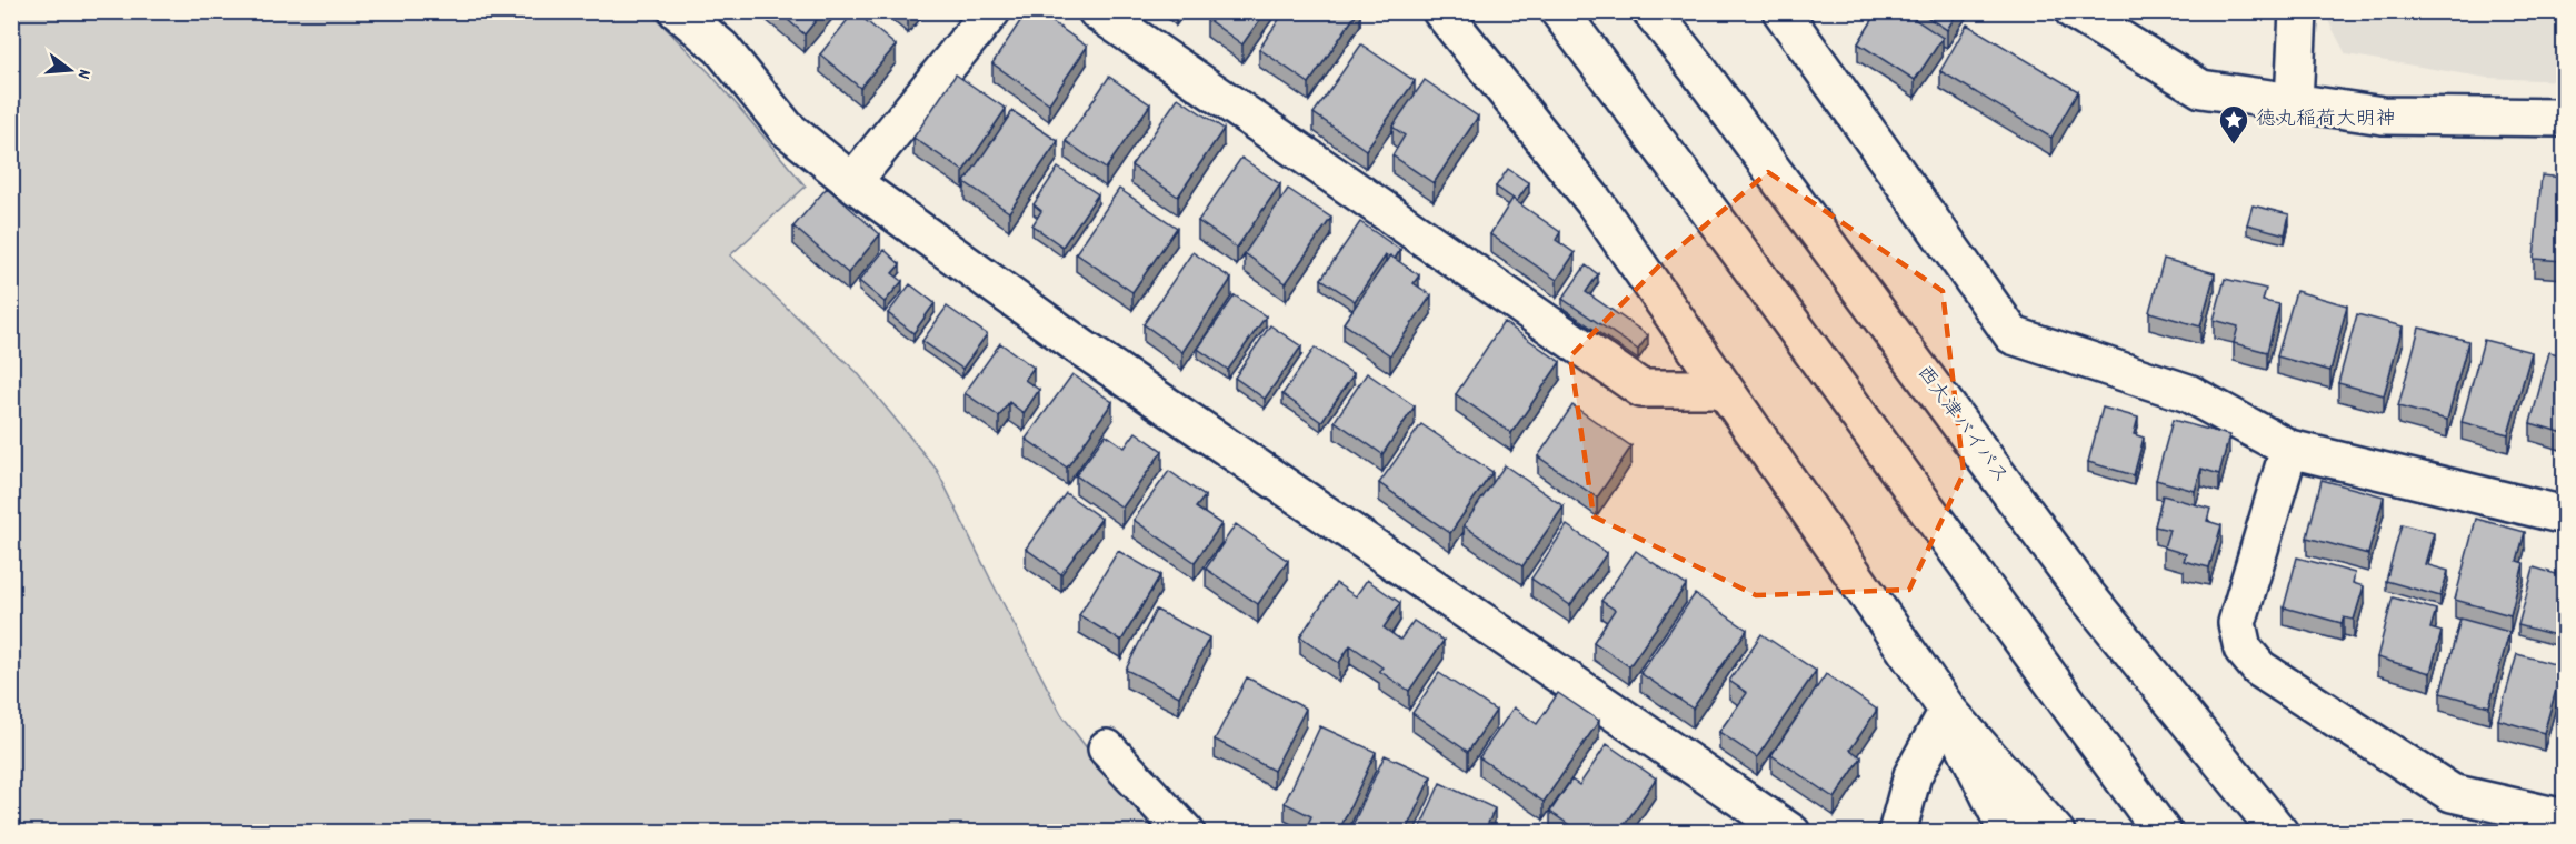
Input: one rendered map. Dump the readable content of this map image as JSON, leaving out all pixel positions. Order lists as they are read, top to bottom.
{
  "streets": {
    "main road": ["西大津バイパス"]
  },
  "places": {
    "place": ["徳丸稲荷大明神"]
  },
  "north": "right"
}
